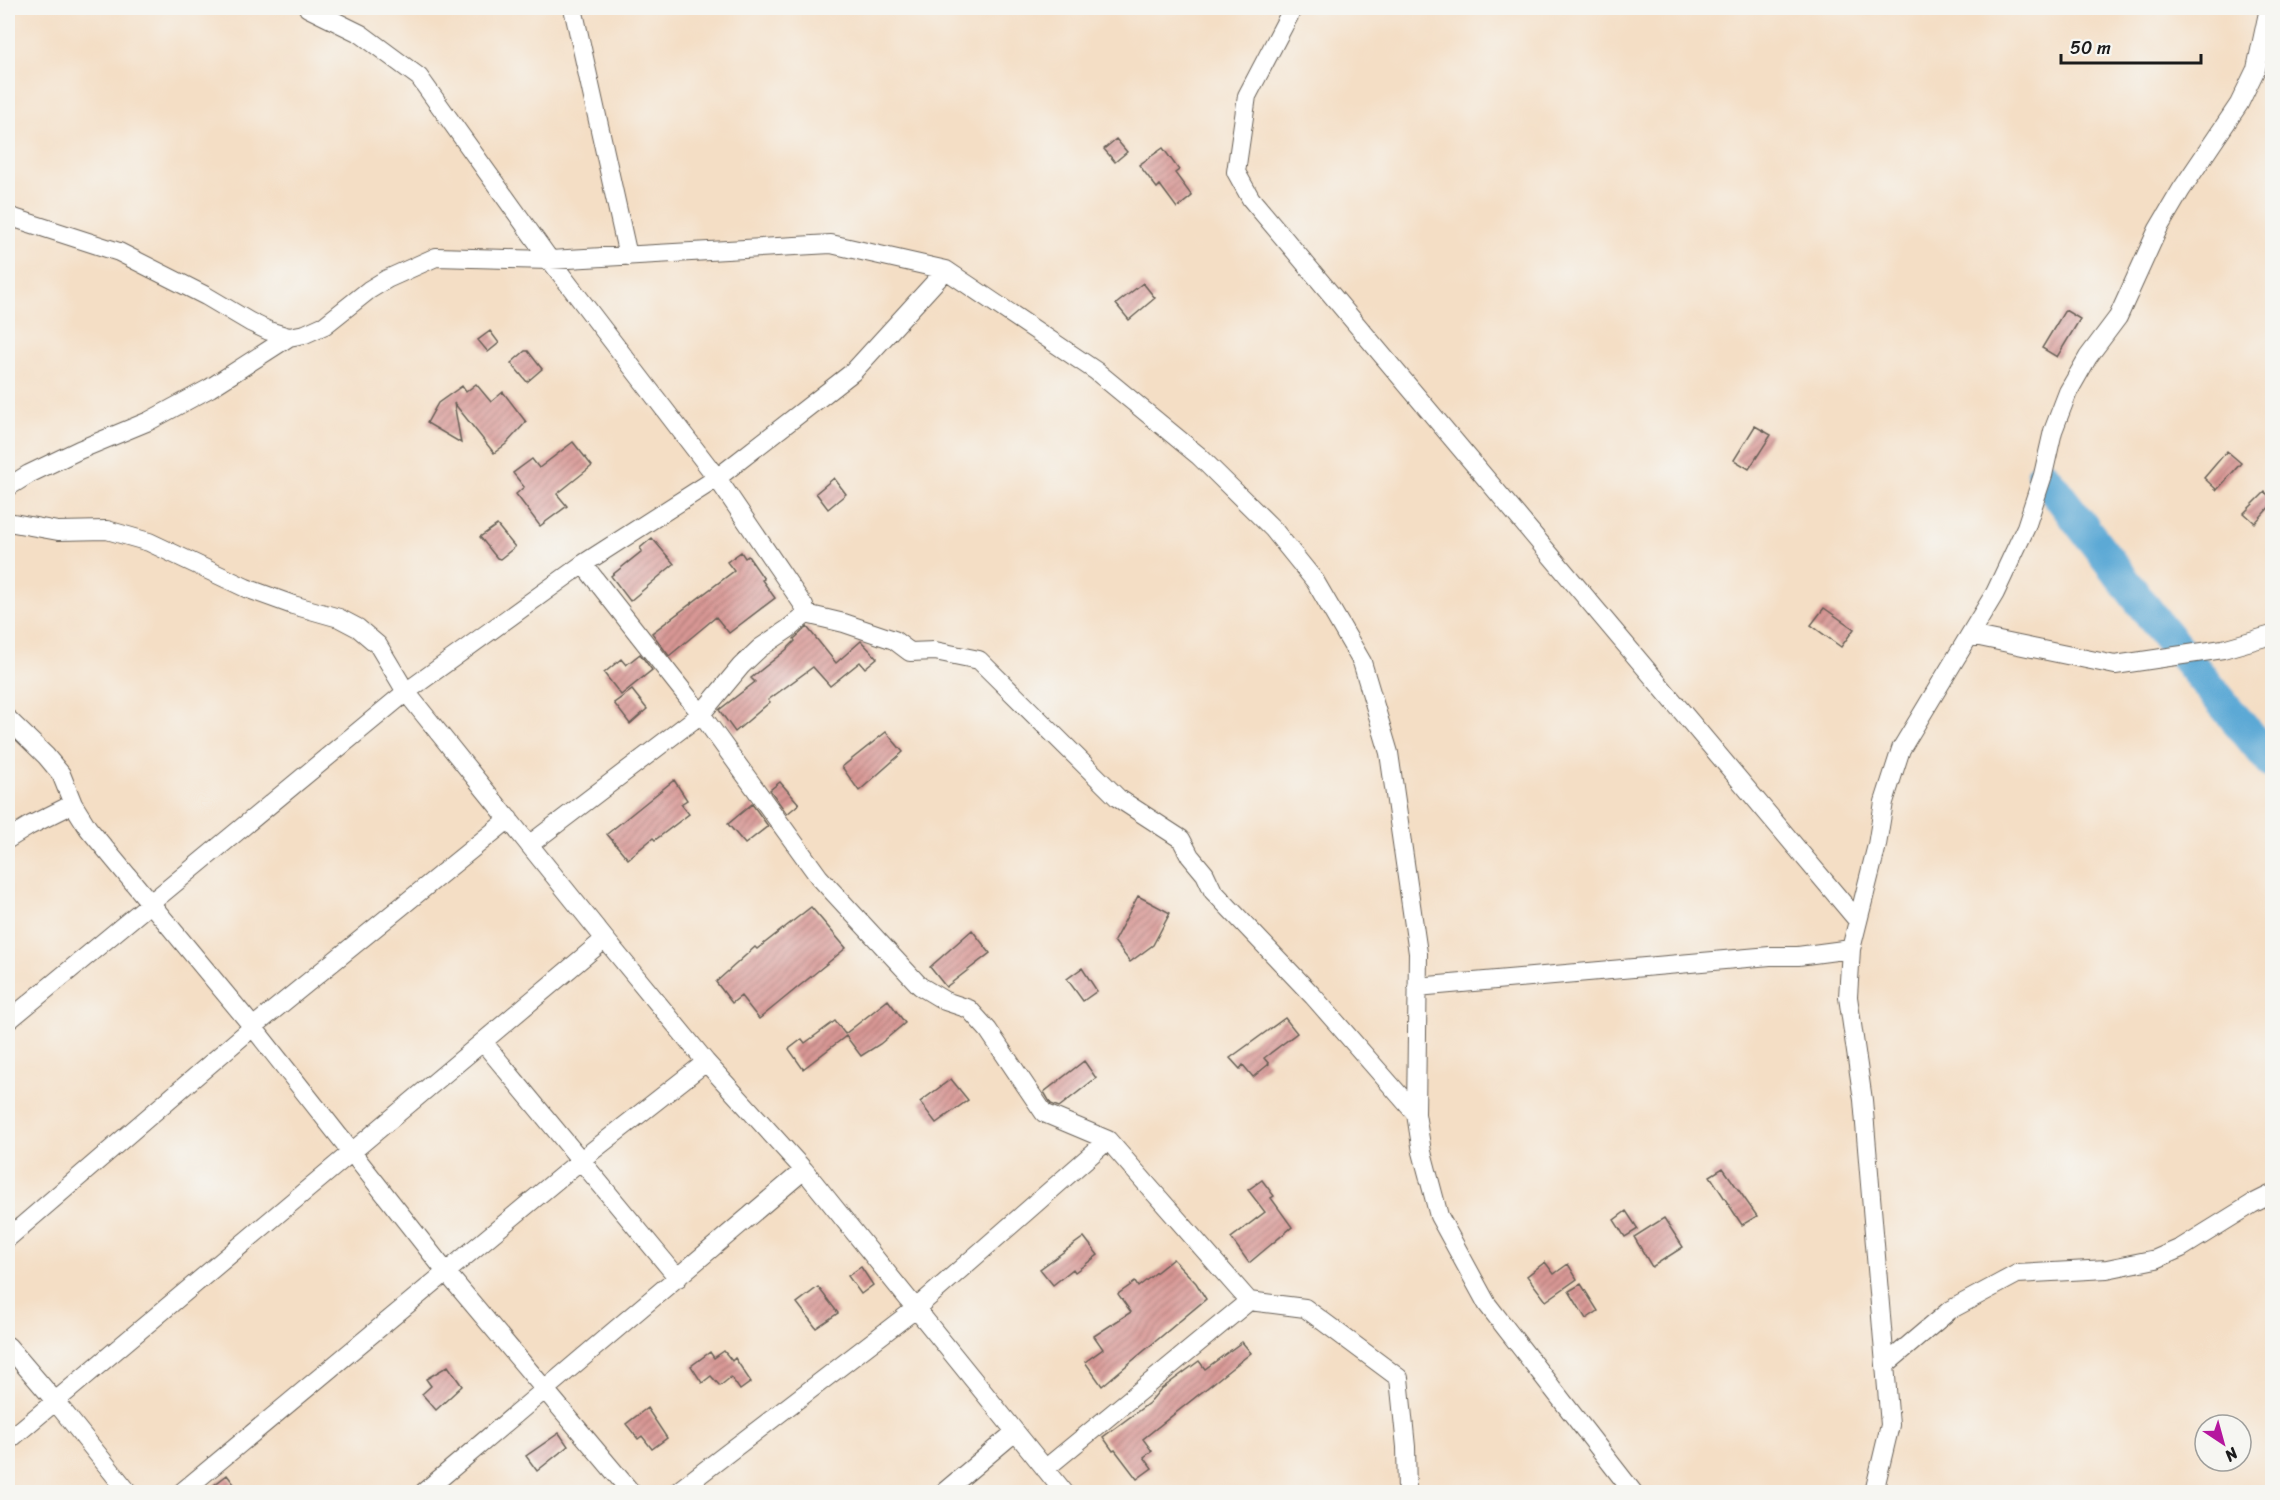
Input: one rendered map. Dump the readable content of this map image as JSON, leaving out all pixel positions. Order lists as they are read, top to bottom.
{
  "scale_bar": "50 m",
  "north": "bottom right"
}
